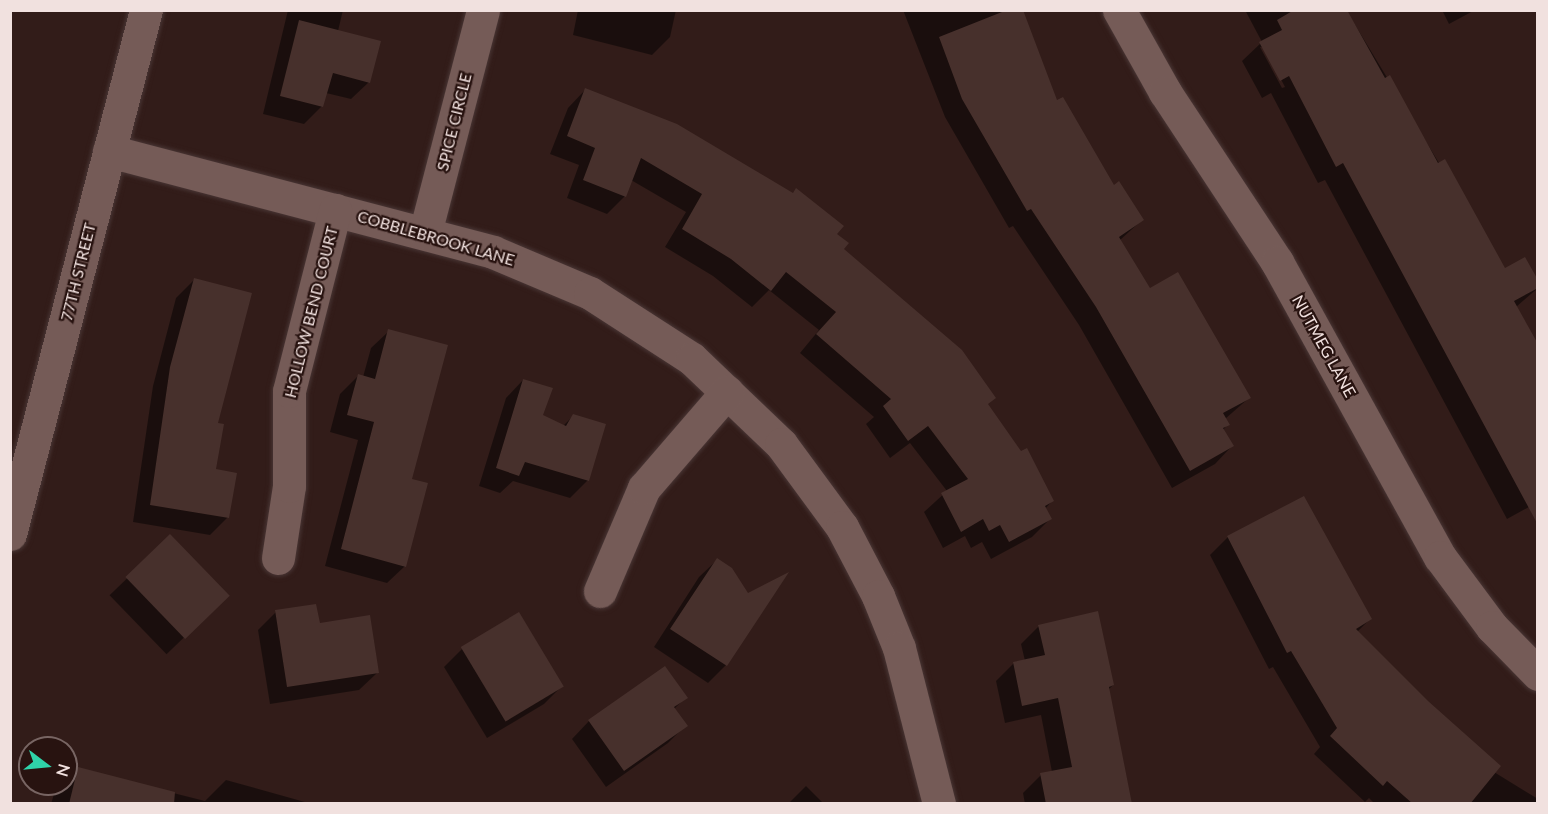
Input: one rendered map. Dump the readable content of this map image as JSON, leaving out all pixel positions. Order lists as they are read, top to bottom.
{
  "streets": {
    "street": [
      "SPICE CIRCLE",
      "COBBLEBROOK LANE",
      "77TH STREET",
      "HOLLOW BEND COURT",
      "NUTMEG LANE"
    ]
  },
  "crossings": [
    ["SPICE CIRCLE", "COBBLEBROOK LANE"],
    ["COBBLEBROOK LANE", "77TH STREET"],
    ["COBBLEBROOK LANE", "HOLLOW BEND COURT"]
  ],
  "north": "right"
}
